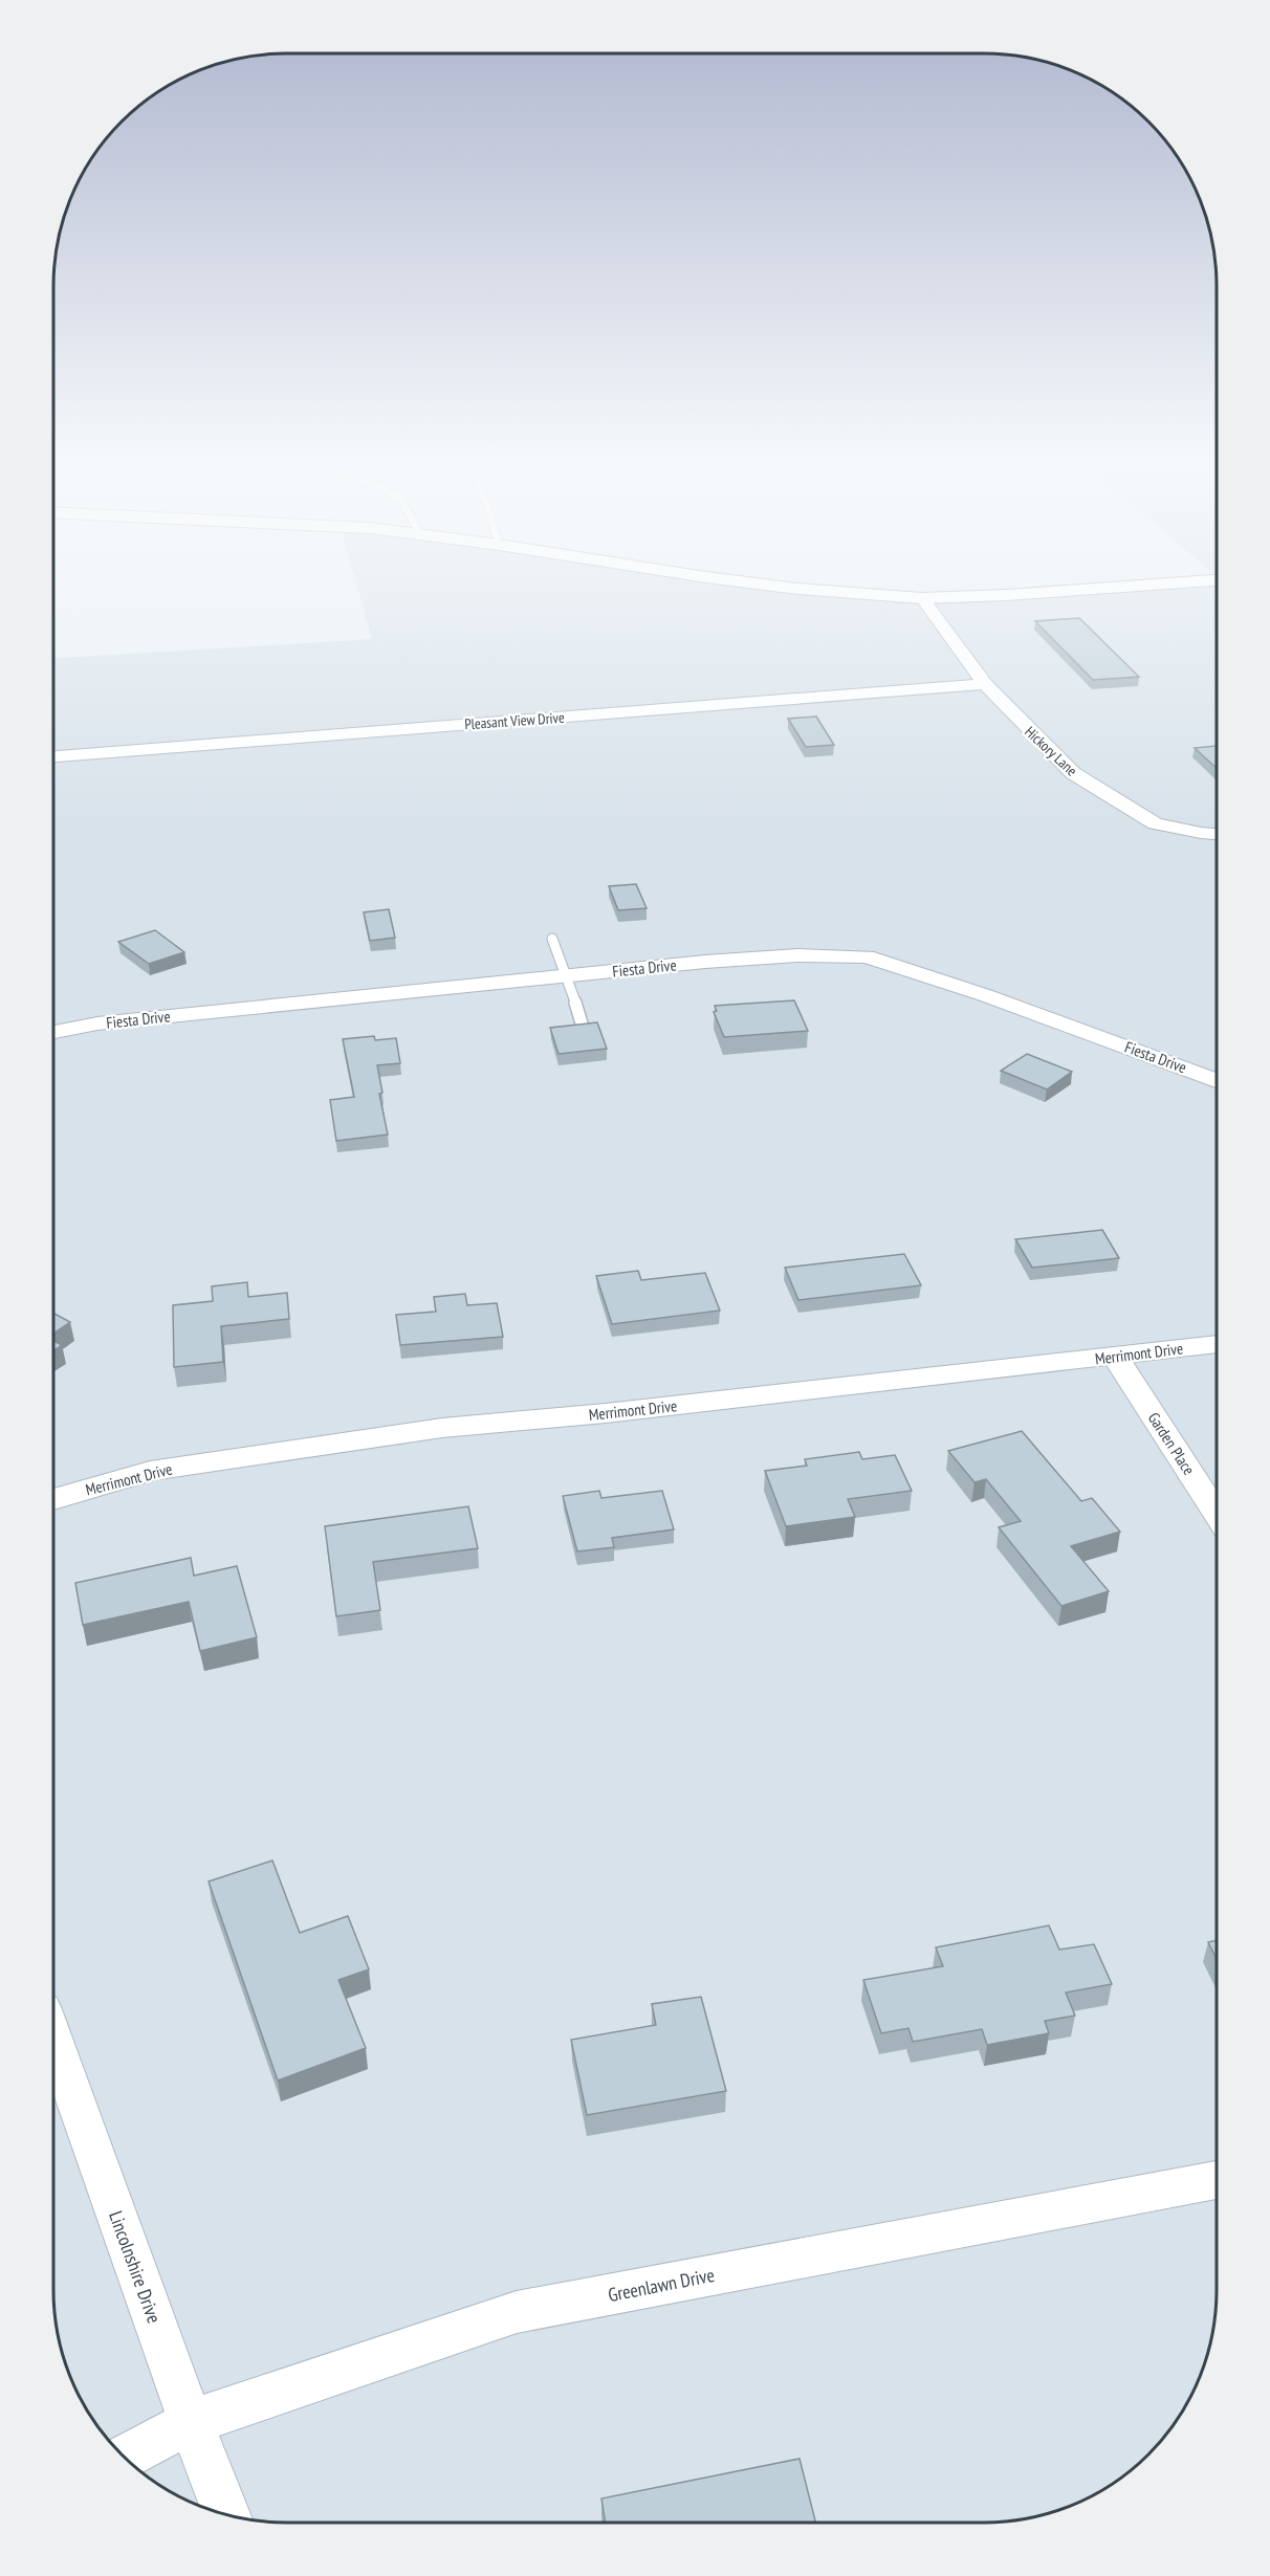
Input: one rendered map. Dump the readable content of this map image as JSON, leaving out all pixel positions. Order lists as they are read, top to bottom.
{
  "streets": {
    "street": [
      "Pleasant View Drive",
      "Hickory Lane",
      "Fiesta Drive",
      "Merrimont Drive",
      "Garden Place",
      "Lincolnshire Drive",
      "Greenlawn Drive"
    ]
  },
  "crossings": [
    ["Pleasant View Drive", "Hickory Lane"],
    ["Merrimont Drive", "Garden Place"],
    ["Lincolnshire Drive", "Greenlawn Drive"]
  ]
}
